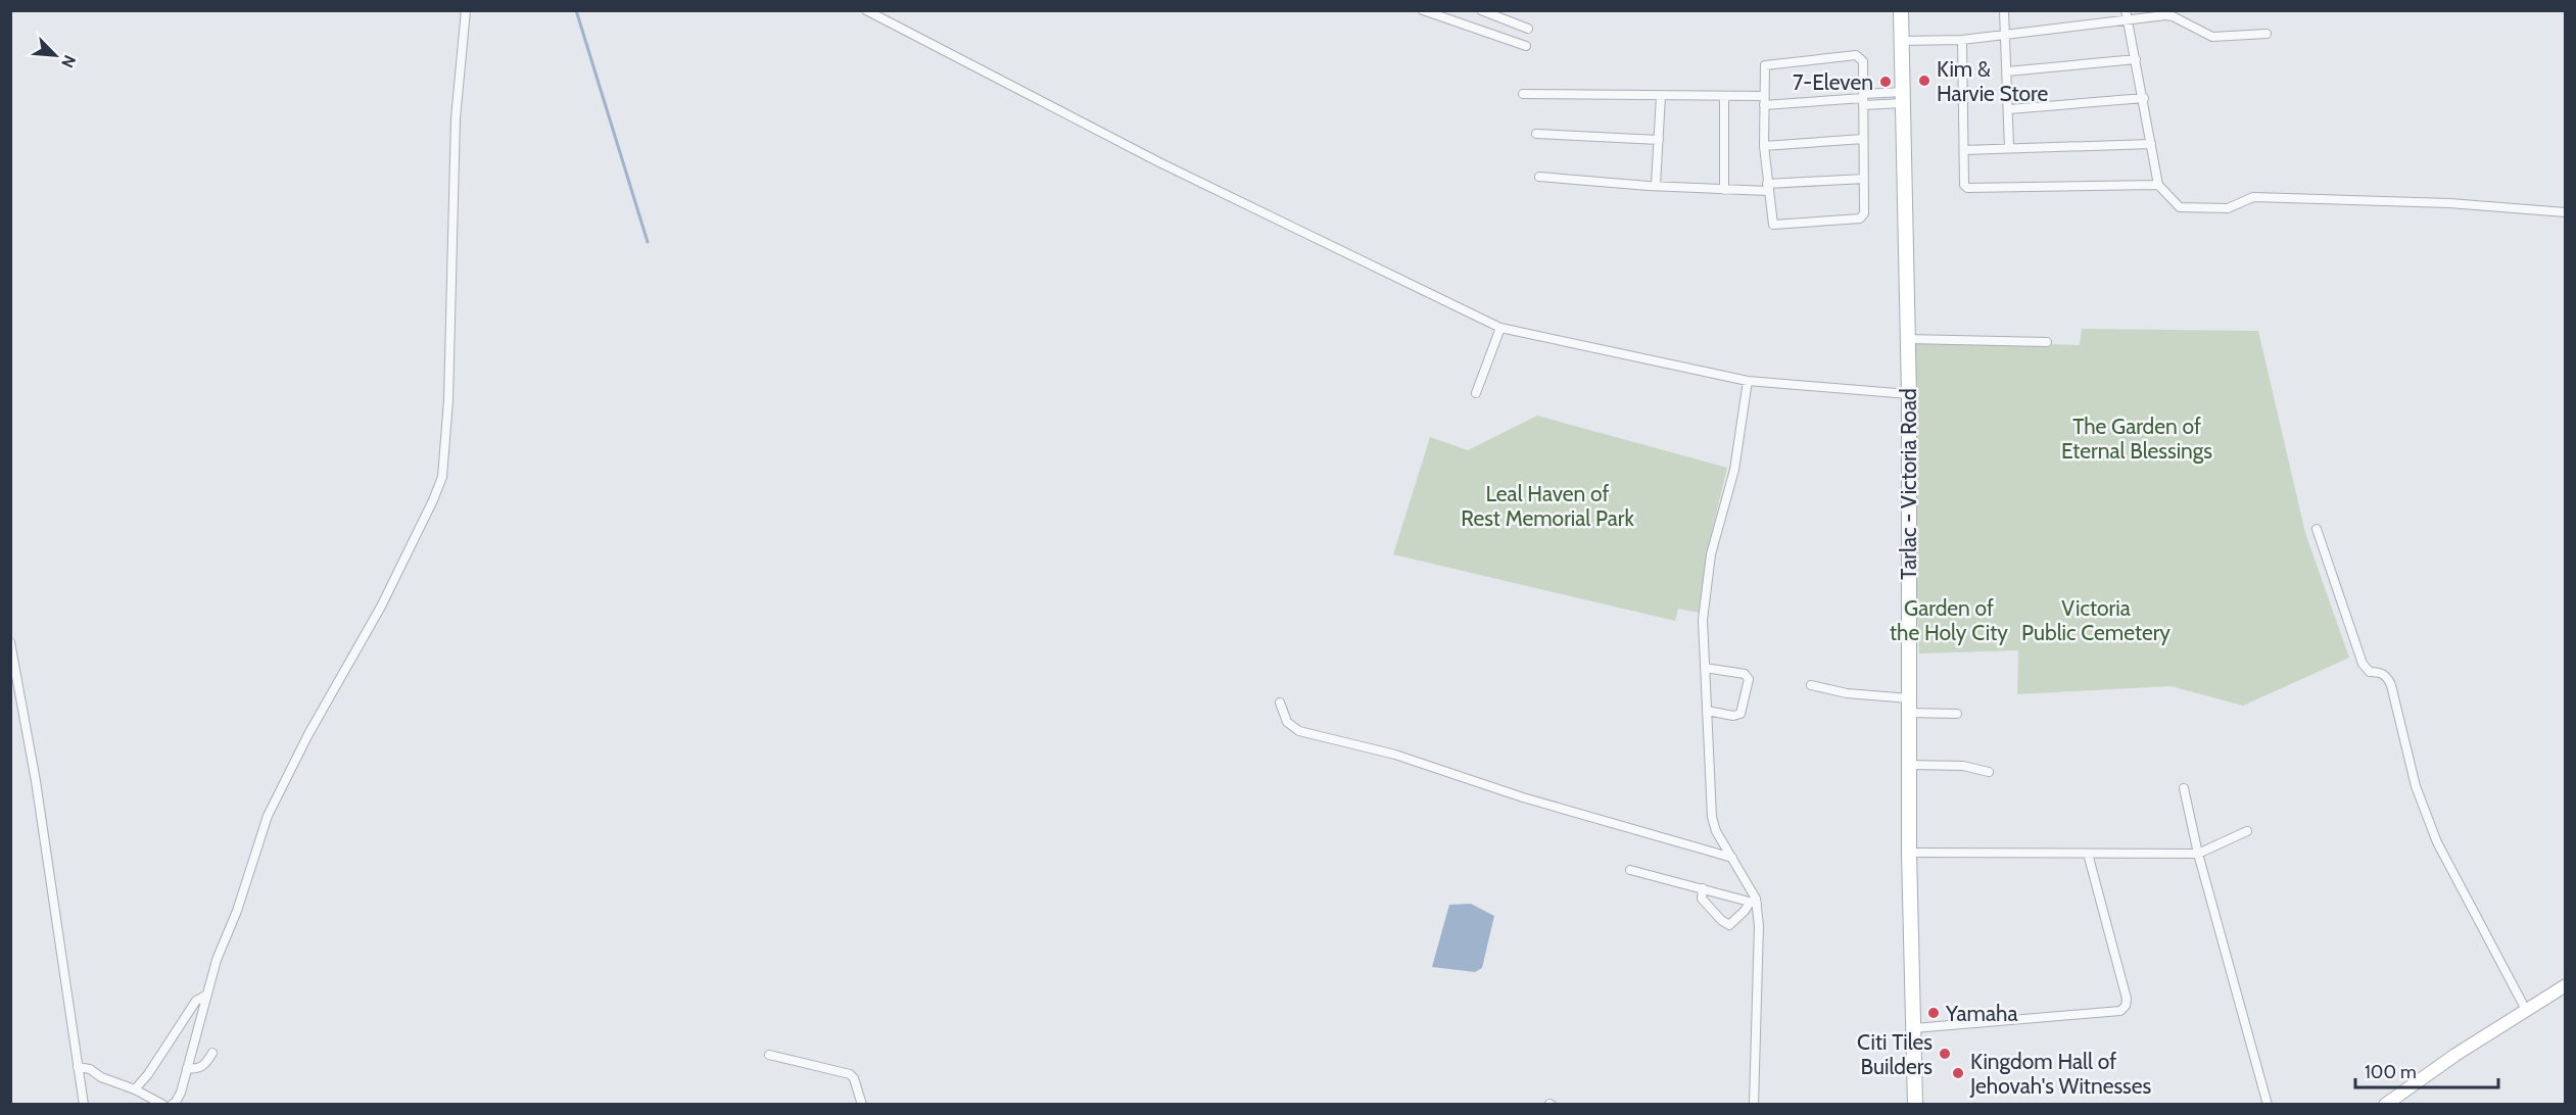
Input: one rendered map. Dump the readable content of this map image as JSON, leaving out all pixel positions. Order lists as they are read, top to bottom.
{
  "streets": {
    "main road": ["Tarlac - Victoria Road"]
  },
  "parks": [
    "The Garden of Eternal Blessings",
    "Leal Haven of Rest Memorial Park",
    "Garden of the Holy City",
    "Victoria Public Cemetery"
  ],
  "places": [
    "Kim & Harvie Store",
    "7-Eleven",
    "Yamaha",
    "Citi Tiles Builders",
    "Kingdom Hall of Jehovah's Witnesses"
  ],
  "scale_bar": "100 m",
  "north": "bottom right"
}
